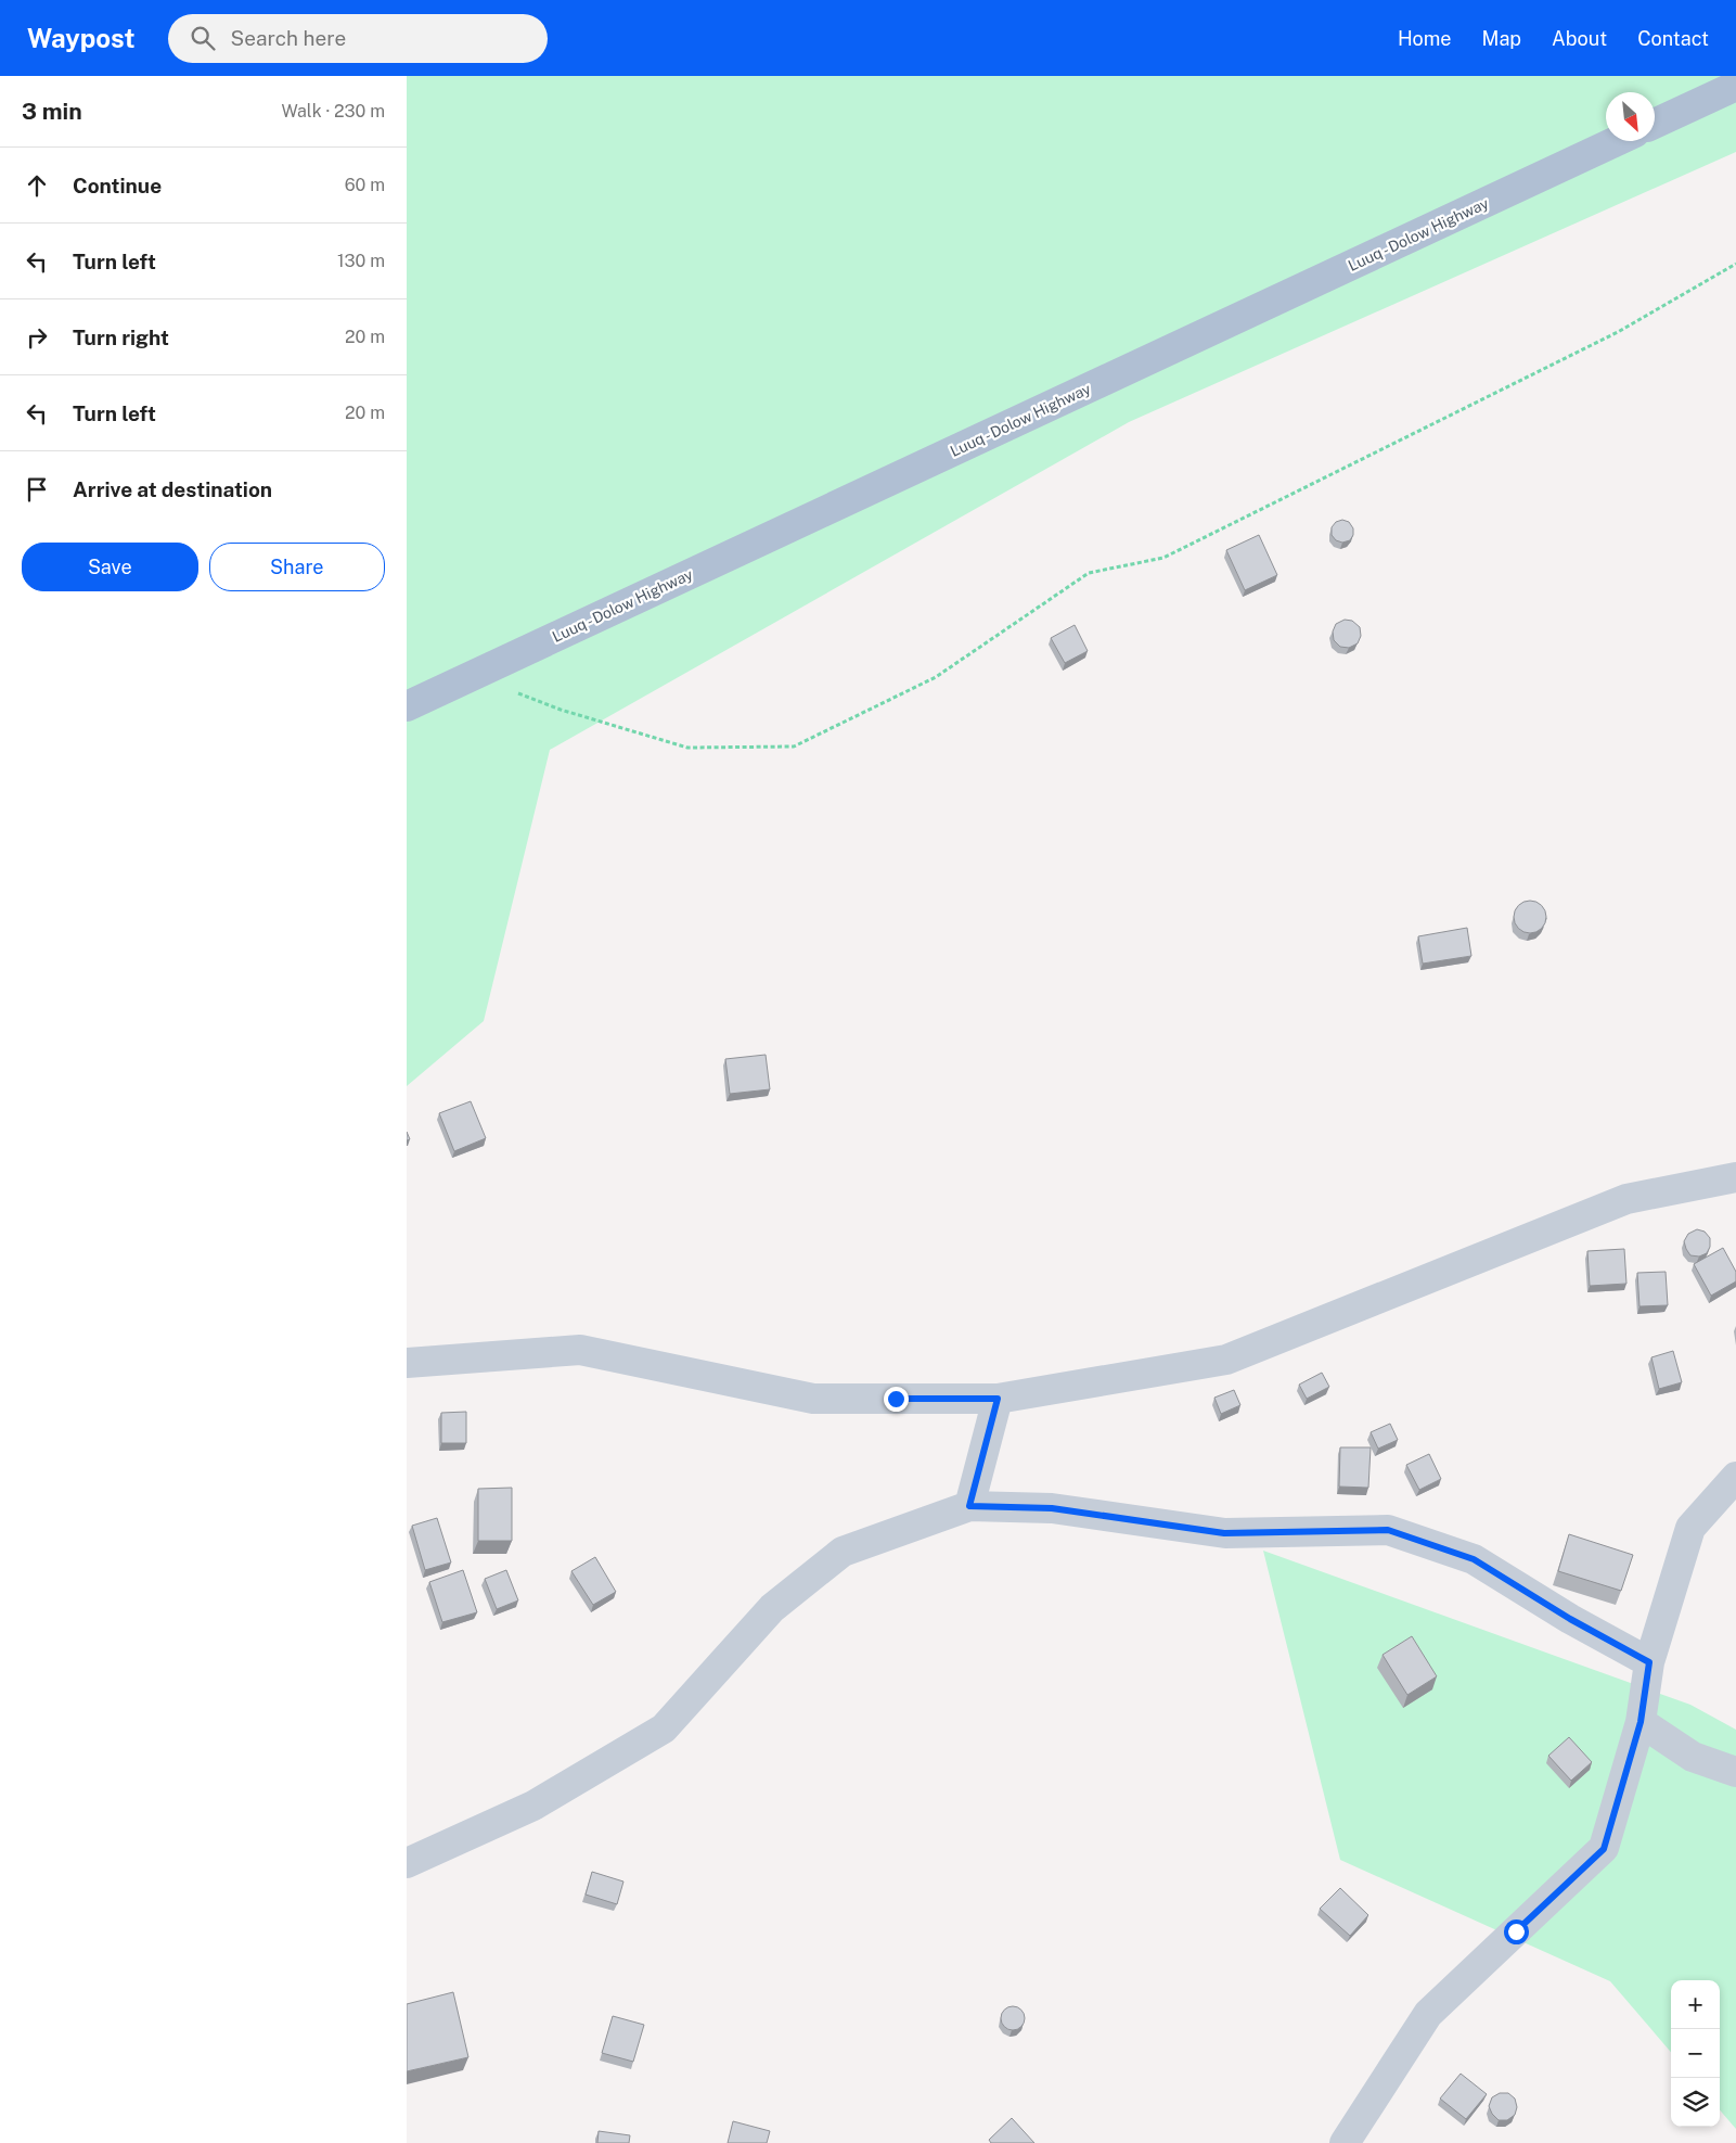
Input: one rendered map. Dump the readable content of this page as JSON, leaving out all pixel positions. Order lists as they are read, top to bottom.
{
  "streets": {
    "main road": ["Luuq - Dolow Highway"]
  },
  "north": "bottom right",
  "page": {
    "header": "Waypost",
    "search": "Search here",
    "nav": [
      "Home",
      "Map",
      "About",
      "Contact"
    ],
    "heading": ["3 min", "Walk · 230 m"],
    "list": [
      ["Continue", "60 m"],
      ["Turn left", "130 m"],
      ["Turn right", "20 m"],
      ["Turn left", "20 m"],
      "Arrive at destination"
    ],
    "buttons": ["Save", "Share"],
    "map_buttons": ["+", "−"]
  }
}
